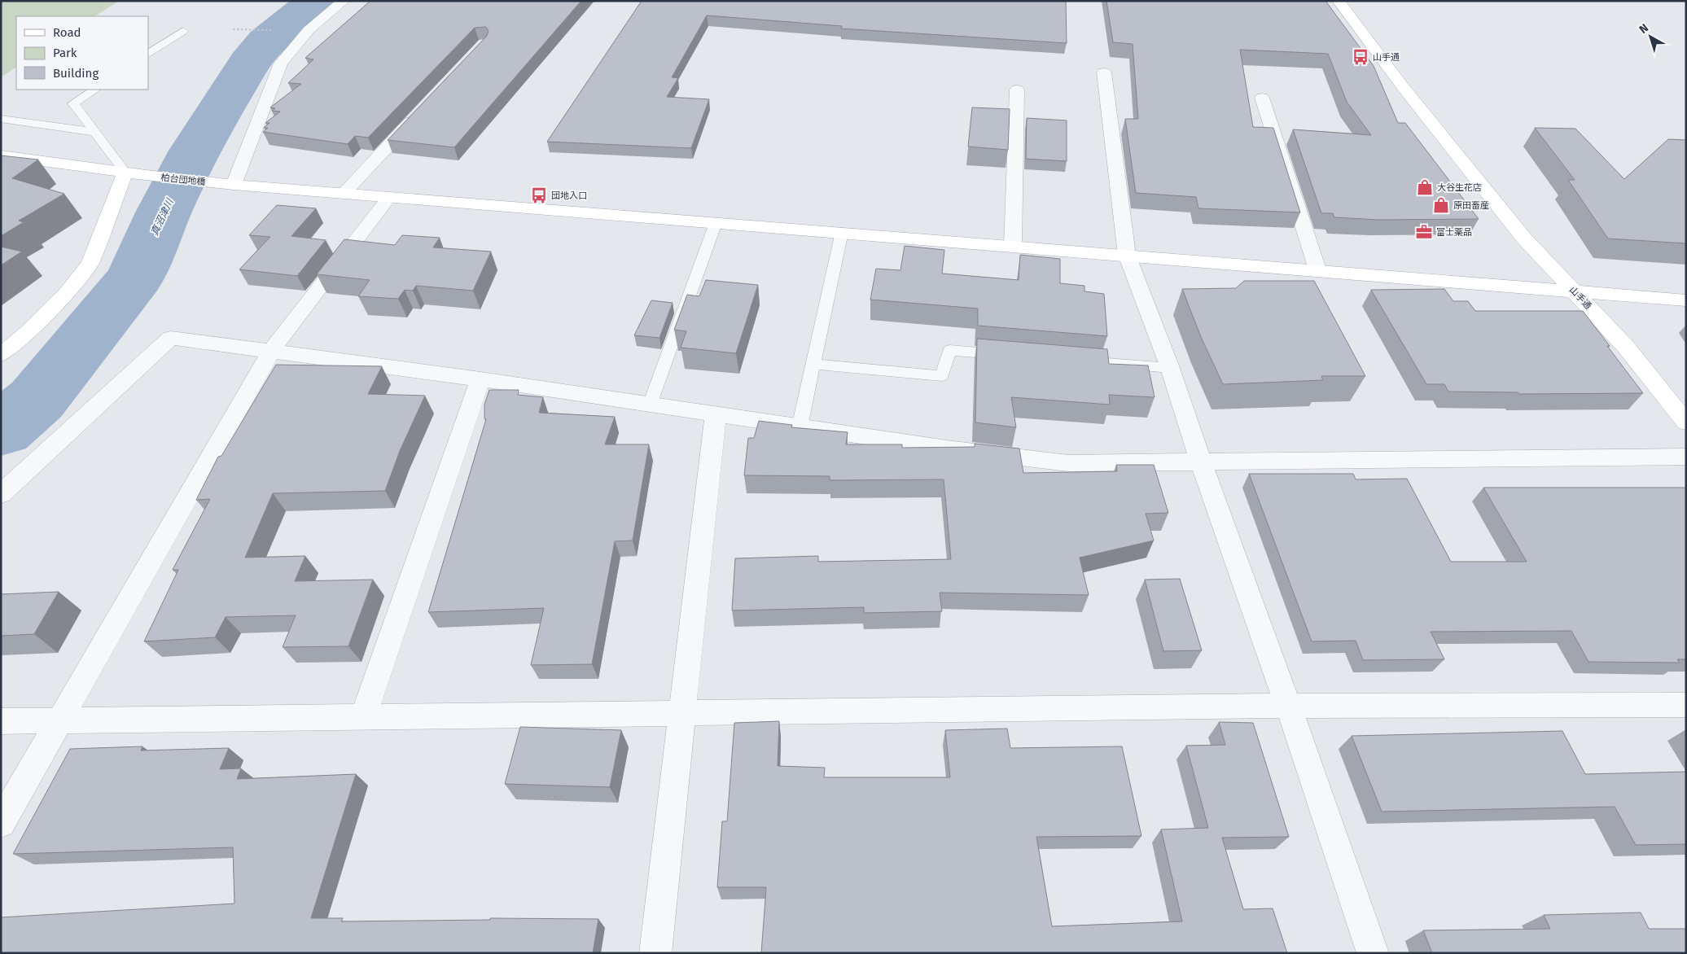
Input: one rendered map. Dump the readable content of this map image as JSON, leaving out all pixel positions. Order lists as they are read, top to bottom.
{
  "streets": {
    "street": ["柏台団地橋", "山手通"]
  },
  "crossings": [
    ["柏台団地橋", "山手通"]
  ],
  "water": ["真沼津川"],
  "places": {
    "bus stop": ["山手通", "団地入口"],
    "shop": ["大谷生花店", "原田畜産"],
    "office": ["富士薬品"]
  },
  "legend": ["Road", "Park", "Building"],
  "north": "top left"
}
